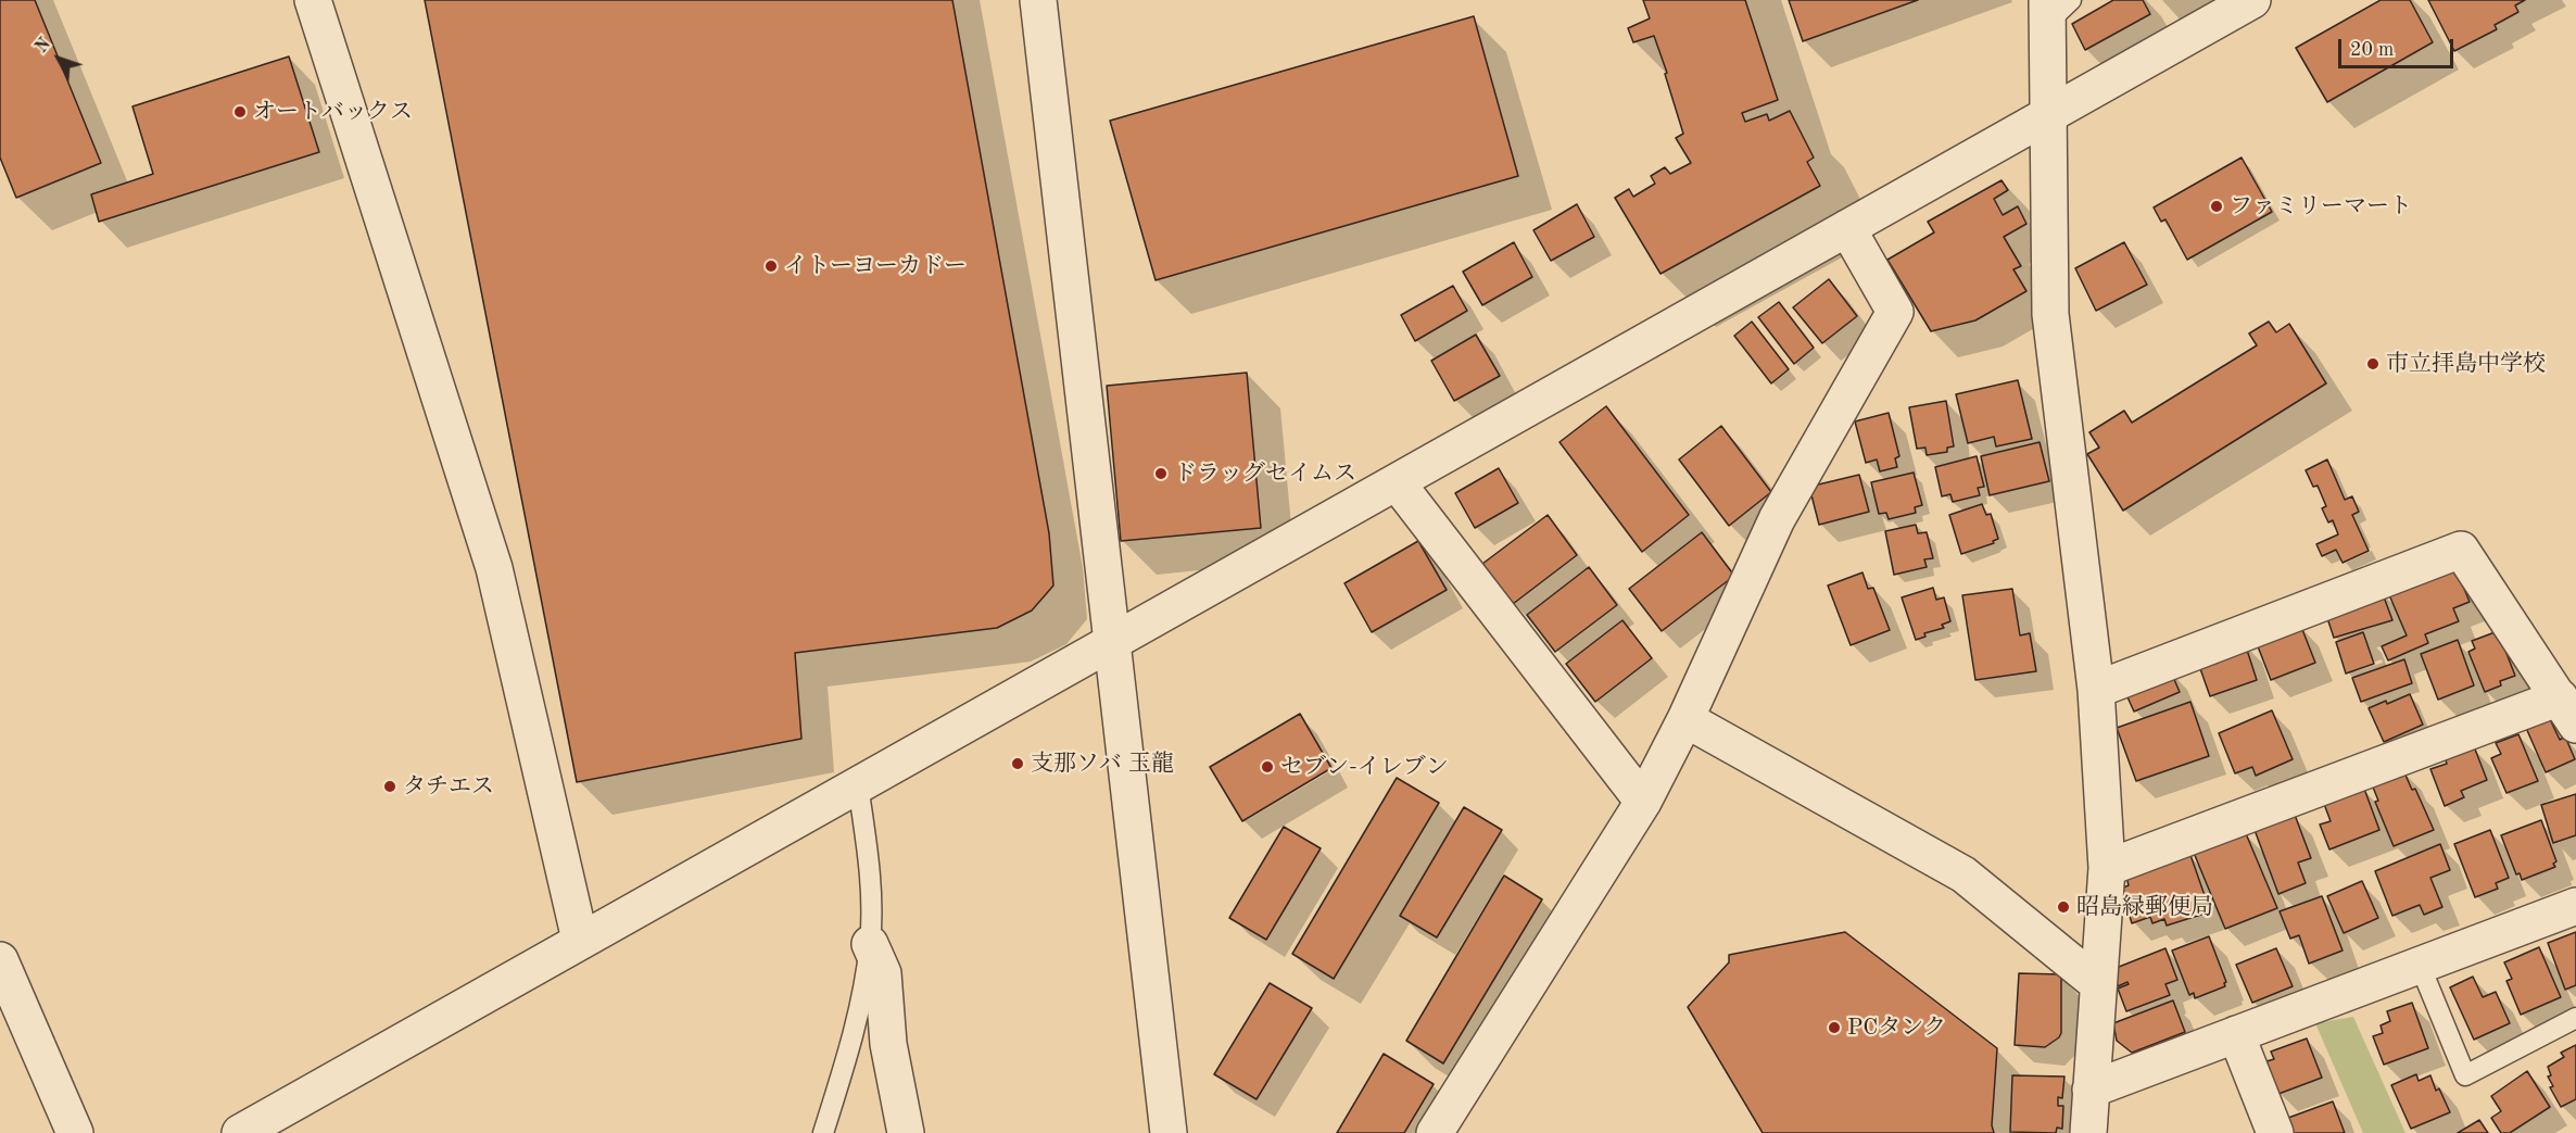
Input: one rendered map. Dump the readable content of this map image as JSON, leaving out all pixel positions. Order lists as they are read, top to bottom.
{
  "places": [
    "オートバックス",
    "ファミリーマート",
    "イトーヨーカドー",
    "市立拝島中学校",
    "ドラッグセイムス",
    "支那ソバ 玉龍",
    "セブン-イレブン",
    "タチエス",
    "昭島緑郵便局",
    "PCタンク"
  ],
  "scale_bar": "20 m",
  "north": "top left"
}
